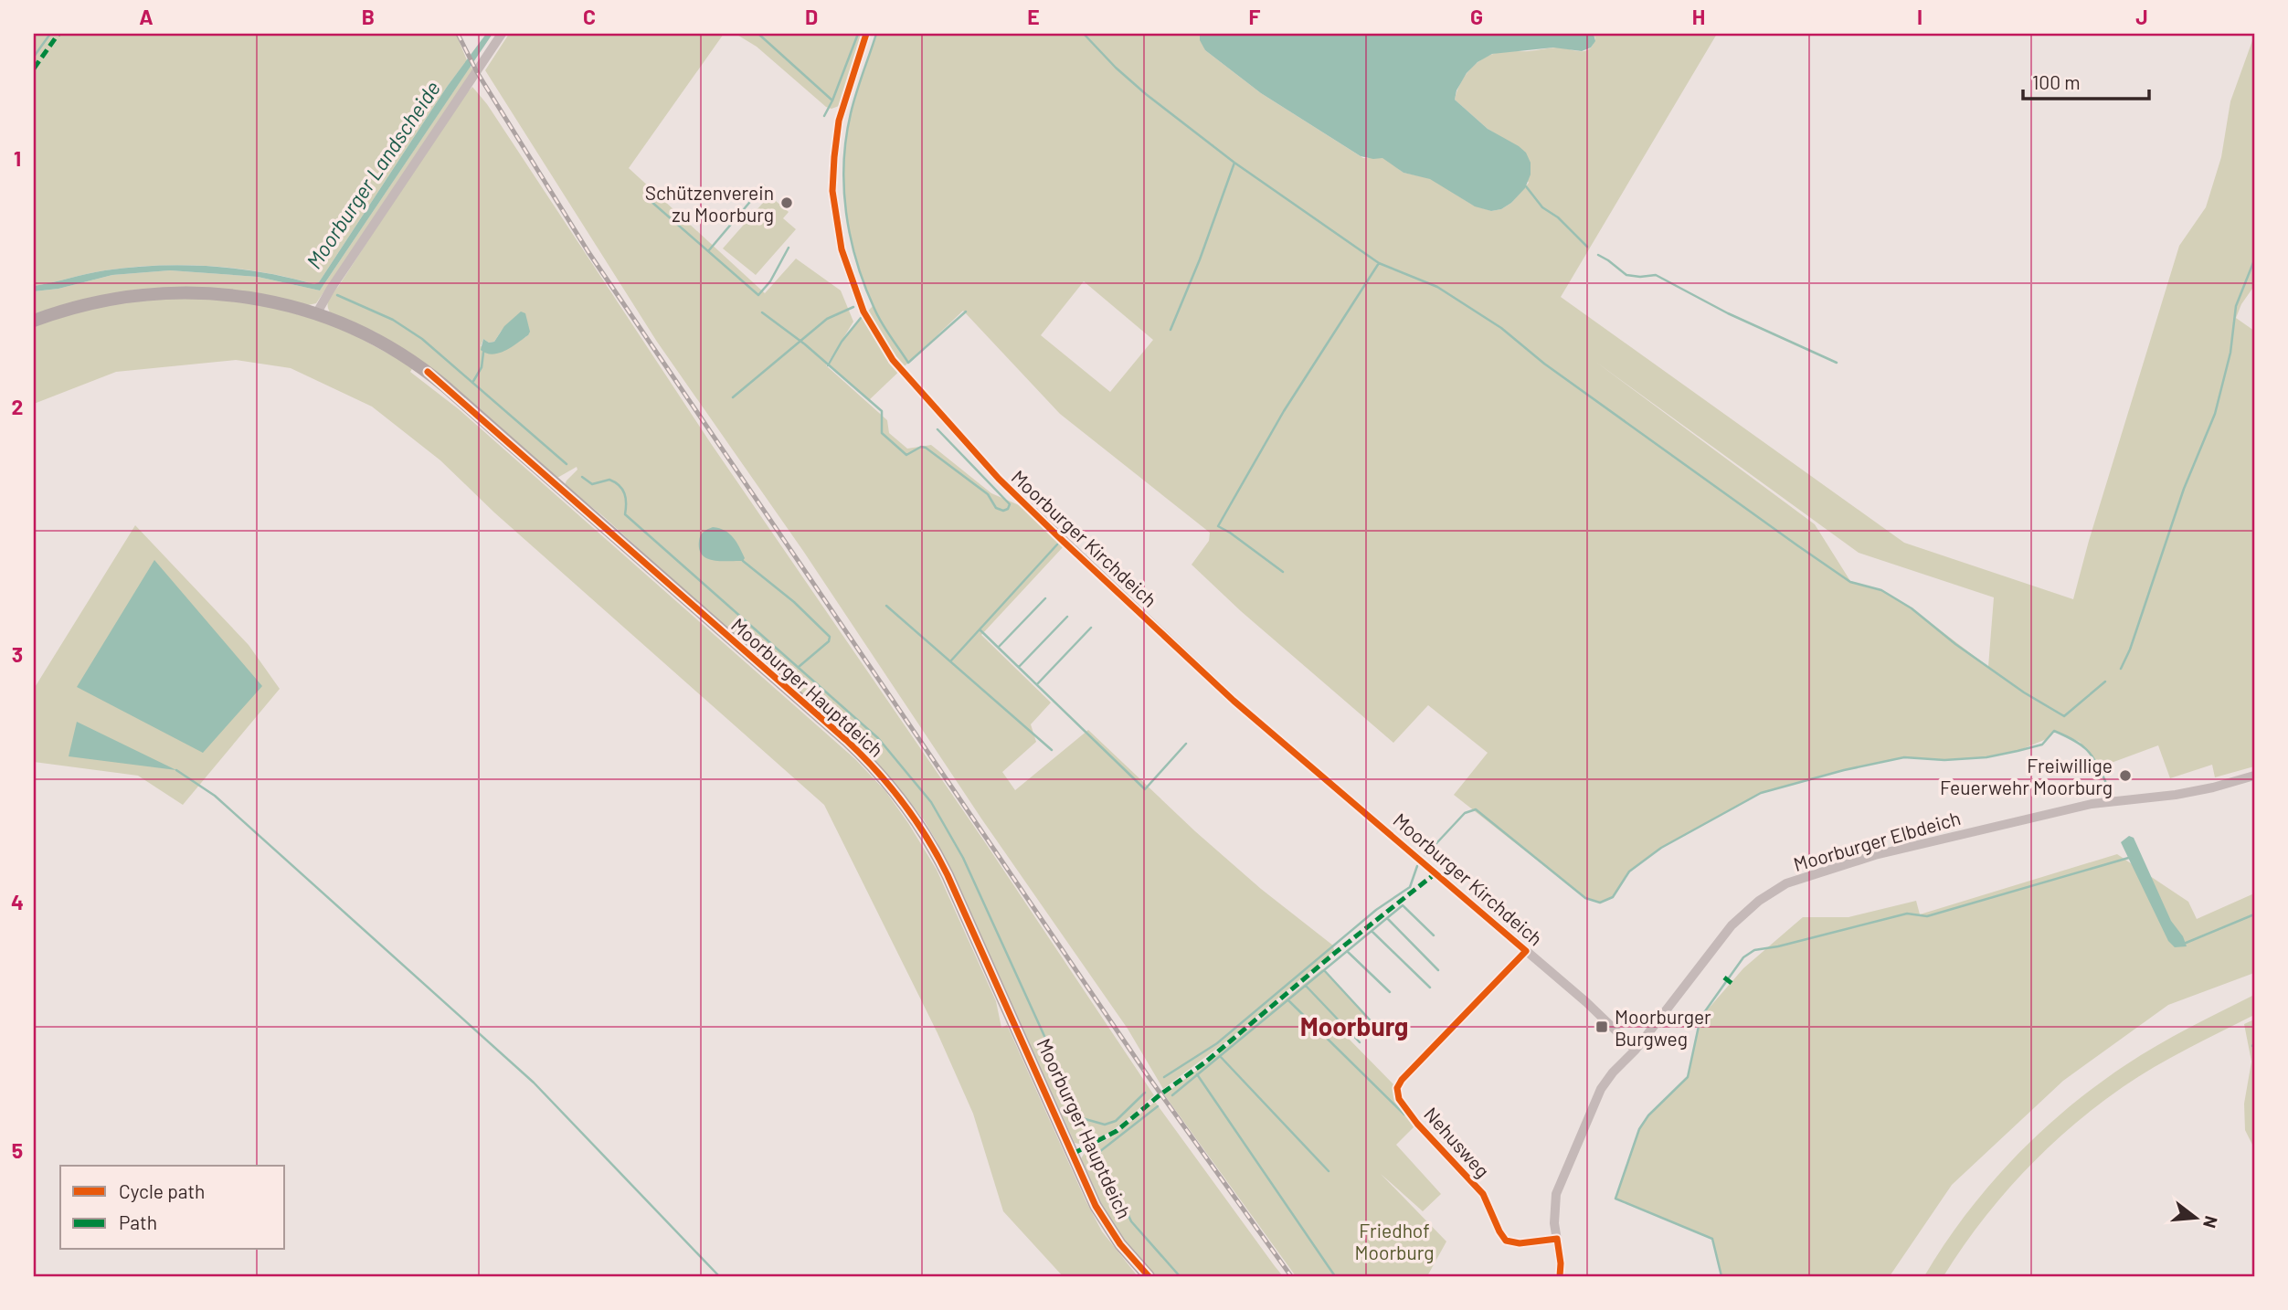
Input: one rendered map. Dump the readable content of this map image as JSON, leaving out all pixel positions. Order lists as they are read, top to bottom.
{
  "streets": {
    "main road": ["Moorburger Hauptdeich"],
    "street": ["Moorburger Kirchdeich", "Moorburger Elbdeich", "Nehusweg"]
  },
  "crossings": [
    ["Moorburger Kirchdeich", "Moorburger Elbdeich"],
    ["Moorburger Kirchdeich", "Nehusweg"],
    ["Moorburger Elbdeich", "Nehusweg"]
  ],
  "districts": ["Moorburg"],
  "water": ["Moorburger Landscheide"],
  "parks": ["Friedhof Moorburg"],
  "places": {
    "other": ["Schützenverein zu Moorburg", "Freiwillige Feuerwehr Moorburg"],
    "transit": ["Moorburger Burgweg"]
  },
  "legend": ["Cycle path", "Path"],
  "scale_bar": "100 m",
  "north": "right",
  "grid": {
    "columns": [
      "A",
      "B",
      "C",
      "D",
      "E",
      "F",
      "G",
      "H",
      "I",
      "J"
    ],
    "rows": [
      "1",
      "2",
      "3",
      "4",
      "5"
    ]
  }
}
